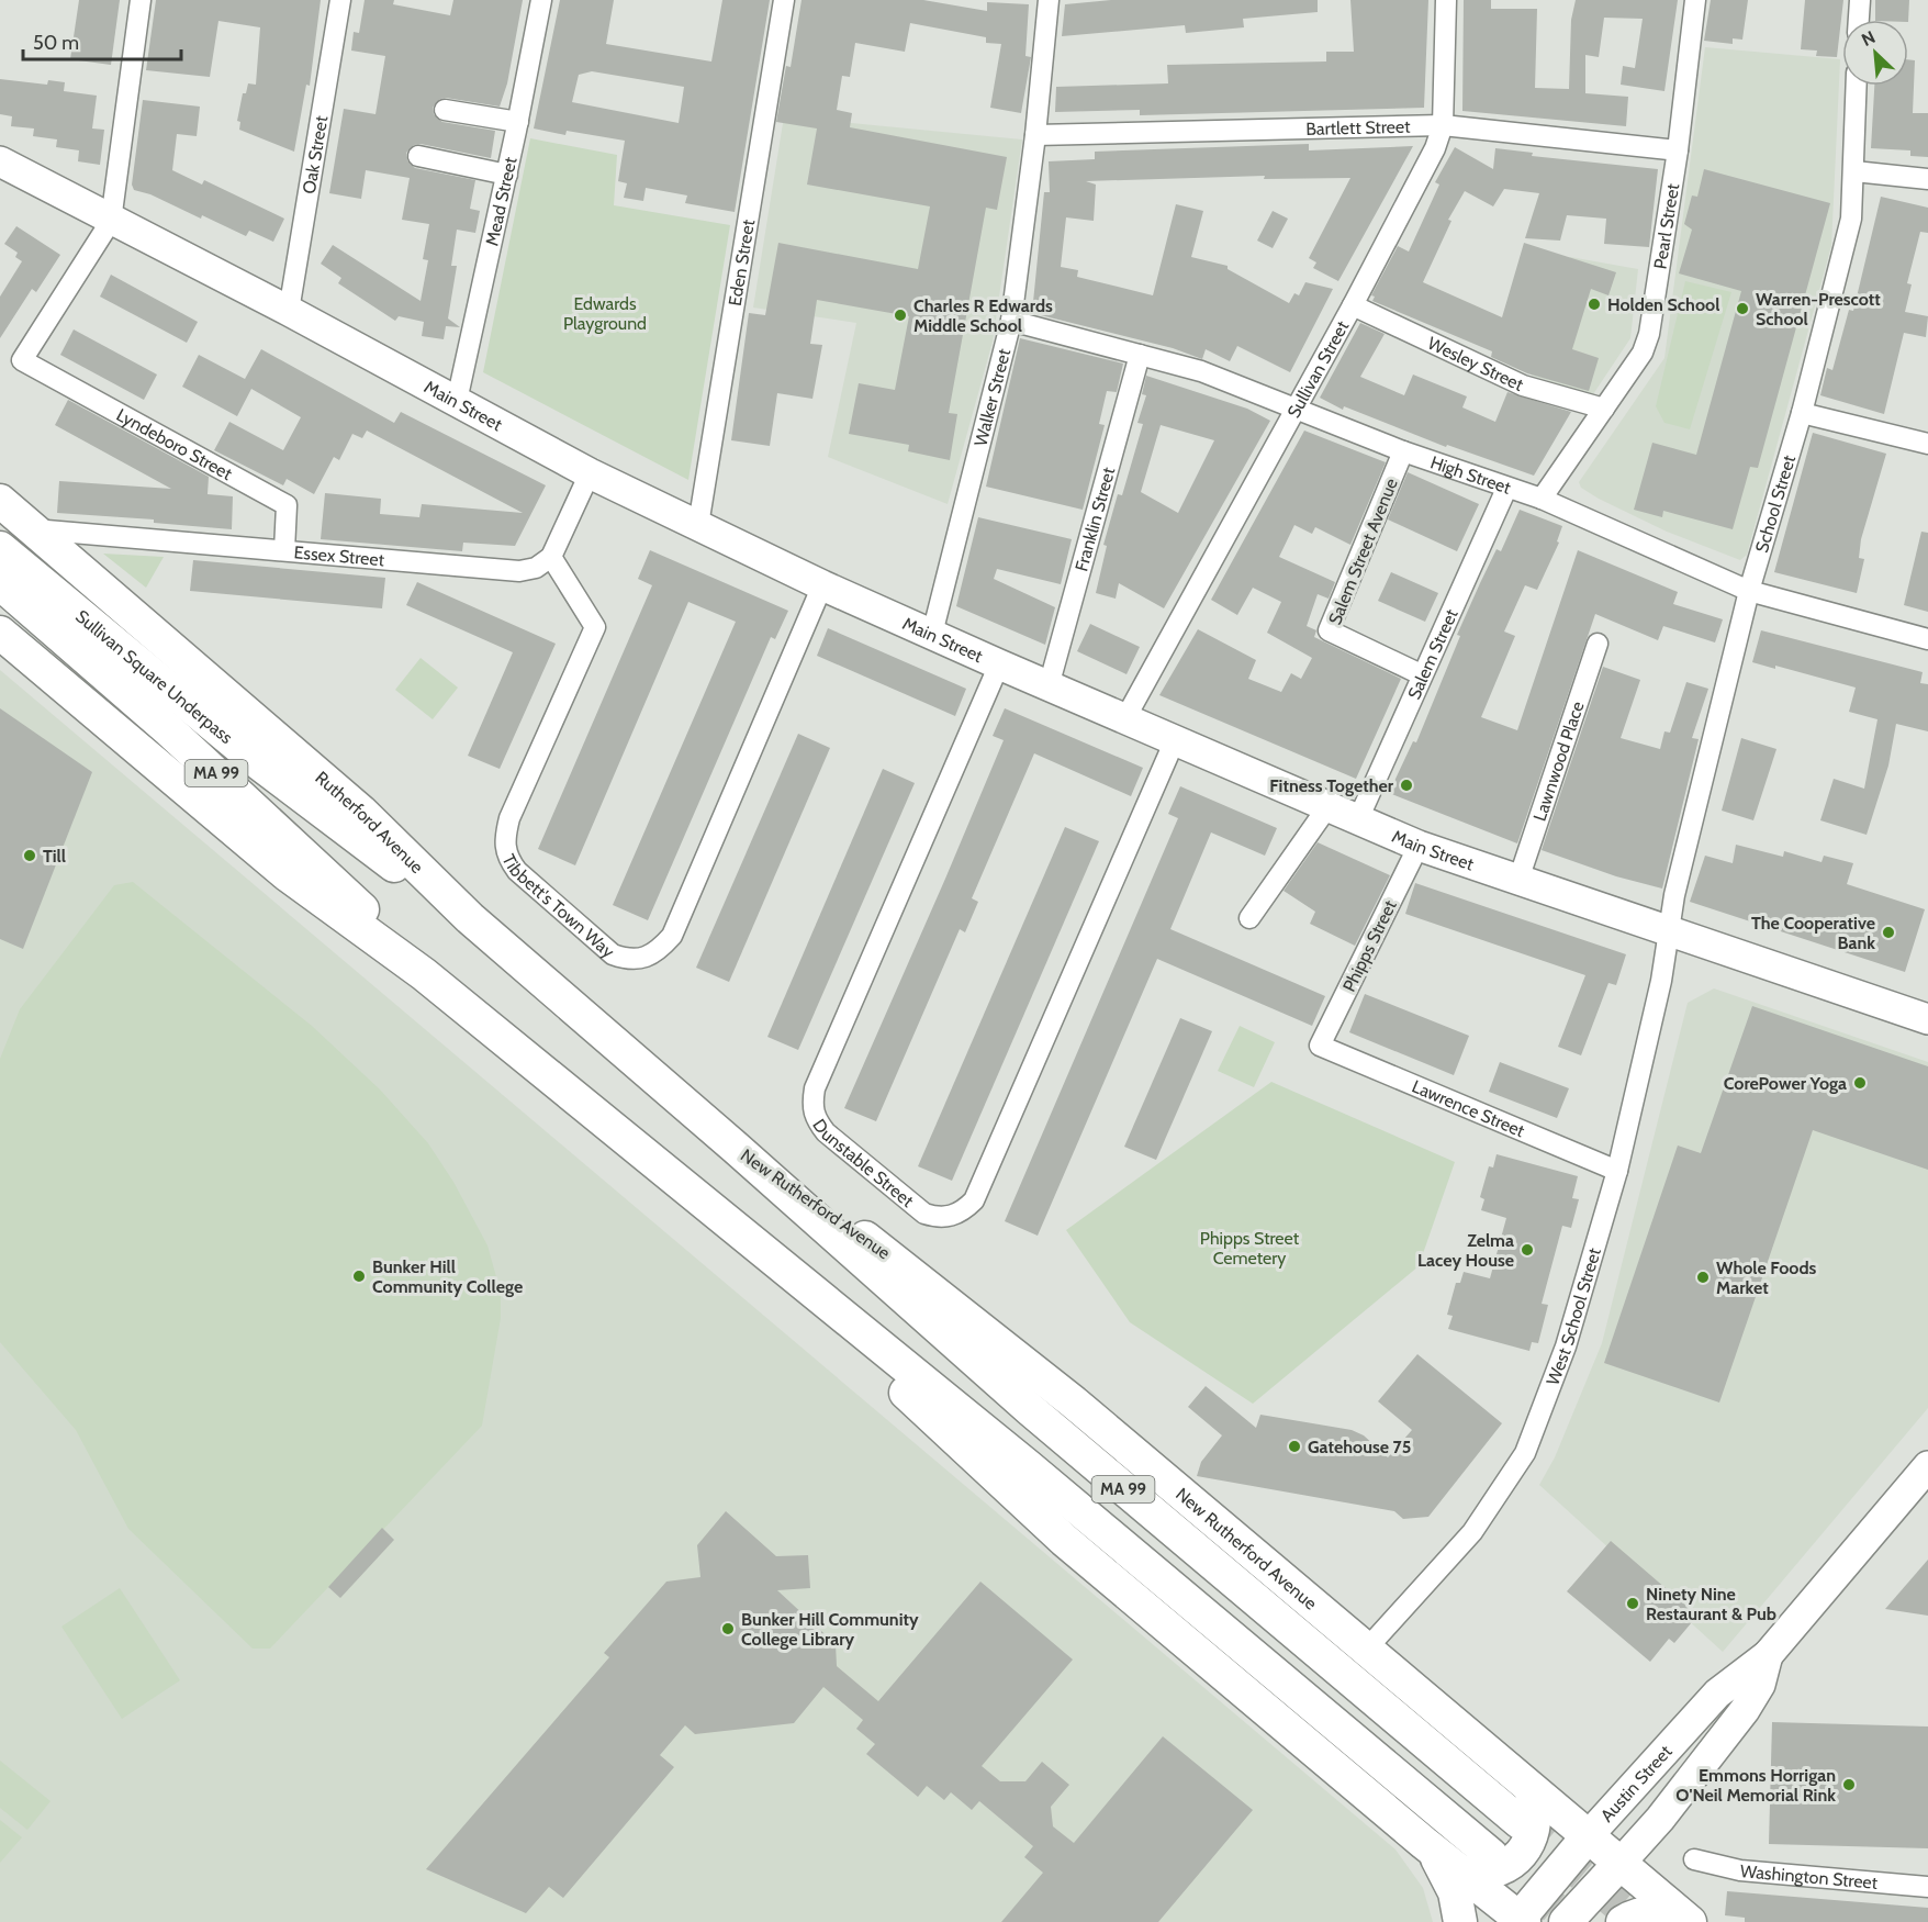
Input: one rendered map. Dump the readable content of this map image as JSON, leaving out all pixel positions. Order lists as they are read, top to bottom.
{
  "streets": {
    "main road": [
      "Main Street",
      "Sullivan Square Underpass",
      "MA 99",
      "Rutherford Avenue",
      "New Rutherford Avenue",
      "Austin Street"
    ],
    "street": [
      "Bartlett Street",
      "Oak Street",
      "Mead Street",
      "Pearl Street",
      "Eden Street",
      "Wesley Street",
      "Sullivan Street",
      "Walker Street",
      "Lyndeboro Street",
      "High Street",
      "School Street",
      "Franklin Street",
      "Salem Street Avenue",
      "Essex Street",
      "Salem Street",
      "Lawnwood Place",
      "Tibbett's Town Way",
      "Phipps Street",
      "Lawrence Street",
      "Dunstable Street",
      "West School Street",
      "Washington Street"
    ]
  },
  "crossings": [
    ["Bartlett Street", "Pearl Street"],
    ["Bartlett Street", "Sullivan Street"],
    ["Bartlett Street", "Walker Street"],
    ["Oak Street", "Main Street"],
    ["Mead Street", "Main Street"],
    ["Pearl Street", "Wesley Street"],
    ["Pearl Street", "High Street"],
    ["Eden Street", "Main Street"],
    ["Wesley Street", "Sullivan Street"],
    ["Sullivan Street", "Main Street"],
    ["Sullivan Street", "High Street"],
    ["Walker Street", "Main Street"],
    ["Walker Street", "High Street"],
    ["Main Street", "Lyndeboro Street"],
    ["Main Street", "School Street"],
    ["Main Street", "Franklin Street"],
    ["Main Street", "Salem Street"],
    ["Main Street", "Lawnwood Place"],
    ["Main Street", "Tibbett's Town Way"],
    ["Main Street", "Phipps Street"],
    ["Main Street", "Dunstable Street"],
    ["Main Street", "West School Street"],
    ["Lyndeboro Street", "Essex Street"],
    ["High Street", "School Street"],
    ["High Street", "Franklin Street"],
    ["High Street", "Salem Street Avenue"],
    ["High Street", "Salem Street"],
    ["School Street", "West School Street"],
    ["Salem Street Avenue", "Salem Street"],
    ["Essex Street", "Rutherford Avenue"],
    ["Essex Street", "Tibbett's Town Way"],
    ["Sullivan Square Underpass", "MA 99"],
    ["Sullivan Square Underpass", "Rutherford Avenue"],
    ["Rutherford Avenue", "New Rutherford Avenue"],
    ["Phipps Street", "Lawrence Street"],
    ["Lawrence Street", "West School Street"],
    ["New Rutherford Avenue", "West School Street"],
    ["New Rutherford Avenue", "Austin Street"]
  ],
  "parks": ["Edwards Playground", "Phipps Street Cemetery"],
  "places": [
    "Holden School",
    "Warren-Prescott School",
    "Charles R Edwards Middle School",
    "Fitness Together",
    "Till",
    "The Cooperative Bank",
    "CorePower Yoga",
    "Zelma Lacey House",
    "Bunker Hill Community College",
    "Whole Foods Market",
    "Gatehouse 75",
    "Ninety Nine Restaurant & Pub",
    "Bunker Hill Community College Library",
    "Emmons Horrigan O'Neil Memorial Rink"
  ],
  "scale_bar": "50 m",
  "north": "top left"
}
